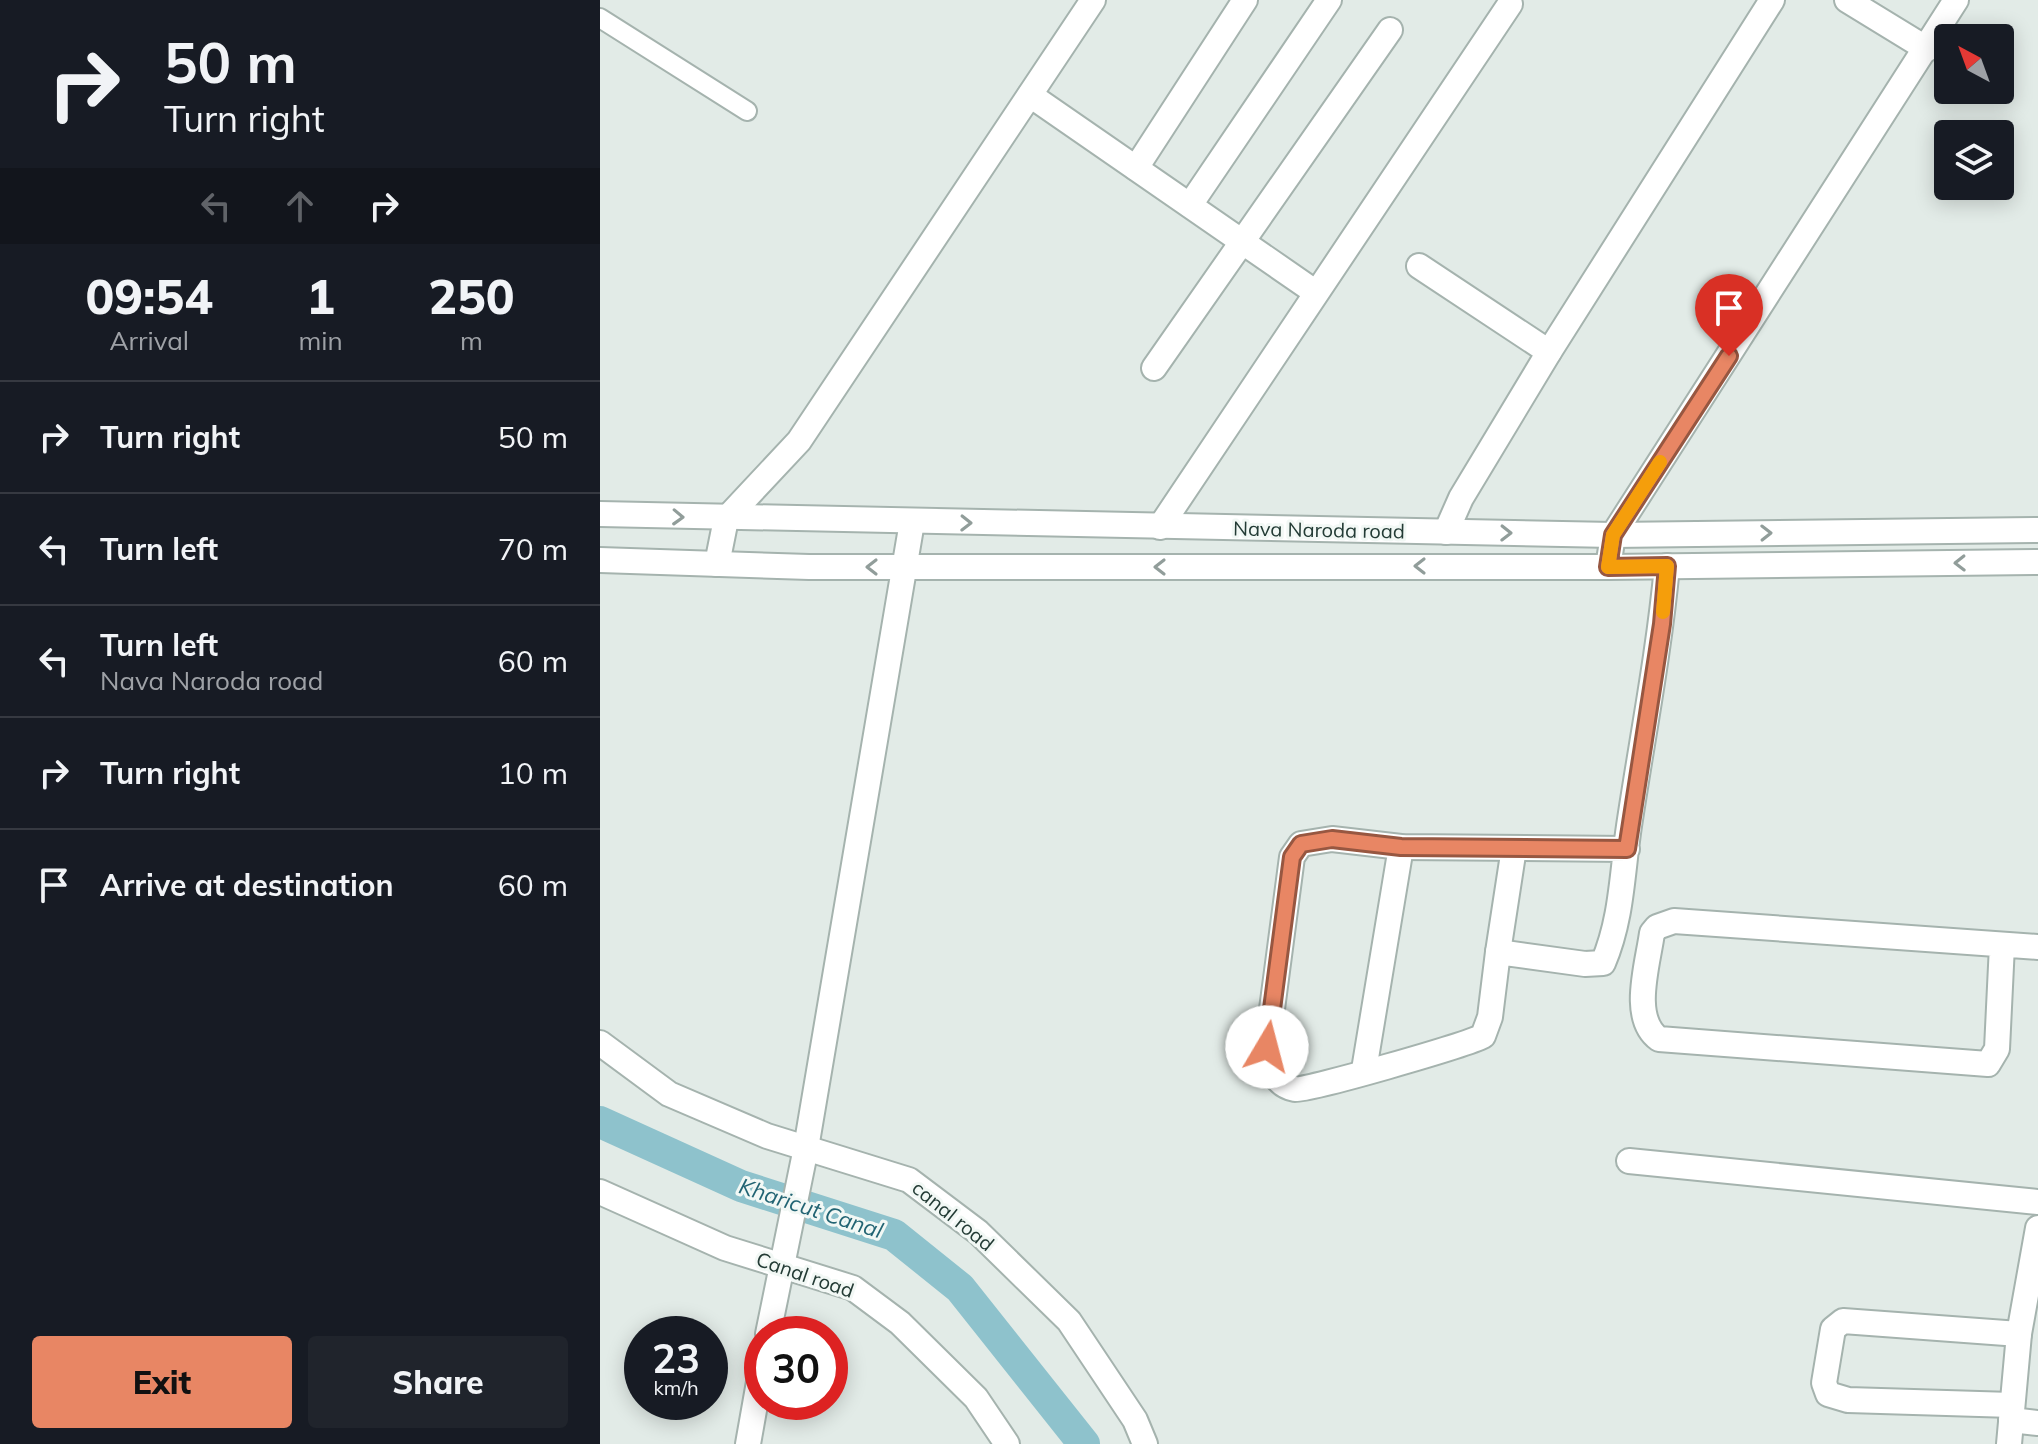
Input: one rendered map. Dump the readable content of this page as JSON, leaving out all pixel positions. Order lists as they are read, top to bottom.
{
  "streets": {
    "street": ["Nava Naroda road", "canal road", "Canal road"]
  },
  "water": ["Kharicut Canal"],
  "north": "top left",
  "page": {
    "turn": ["50 m", "Turn right"],
    "eta": [
      "09:54",
      "Arrival",
      "1",
      "min",
      "250",
      "m"
    ],
    "list": [
      {
        "name": "Turn right",
        "value": "50 m"
      },
      {
        "name": "Turn left",
        "value": "70 m"
      },
      {
        "name": "Turn left",
        "note": "Nava Naroda road",
        "value": "60 m"
      },
      {
        "name": "Turn right",
        "value": "10 m"
      },
      {
        "name": "Arrive at destination",
        "value": "60 m"
      }
    ],
    "speed": "23 km/h",
    "limit": "30",
    "buttons": ["Exit", "Share"]
  }
}
